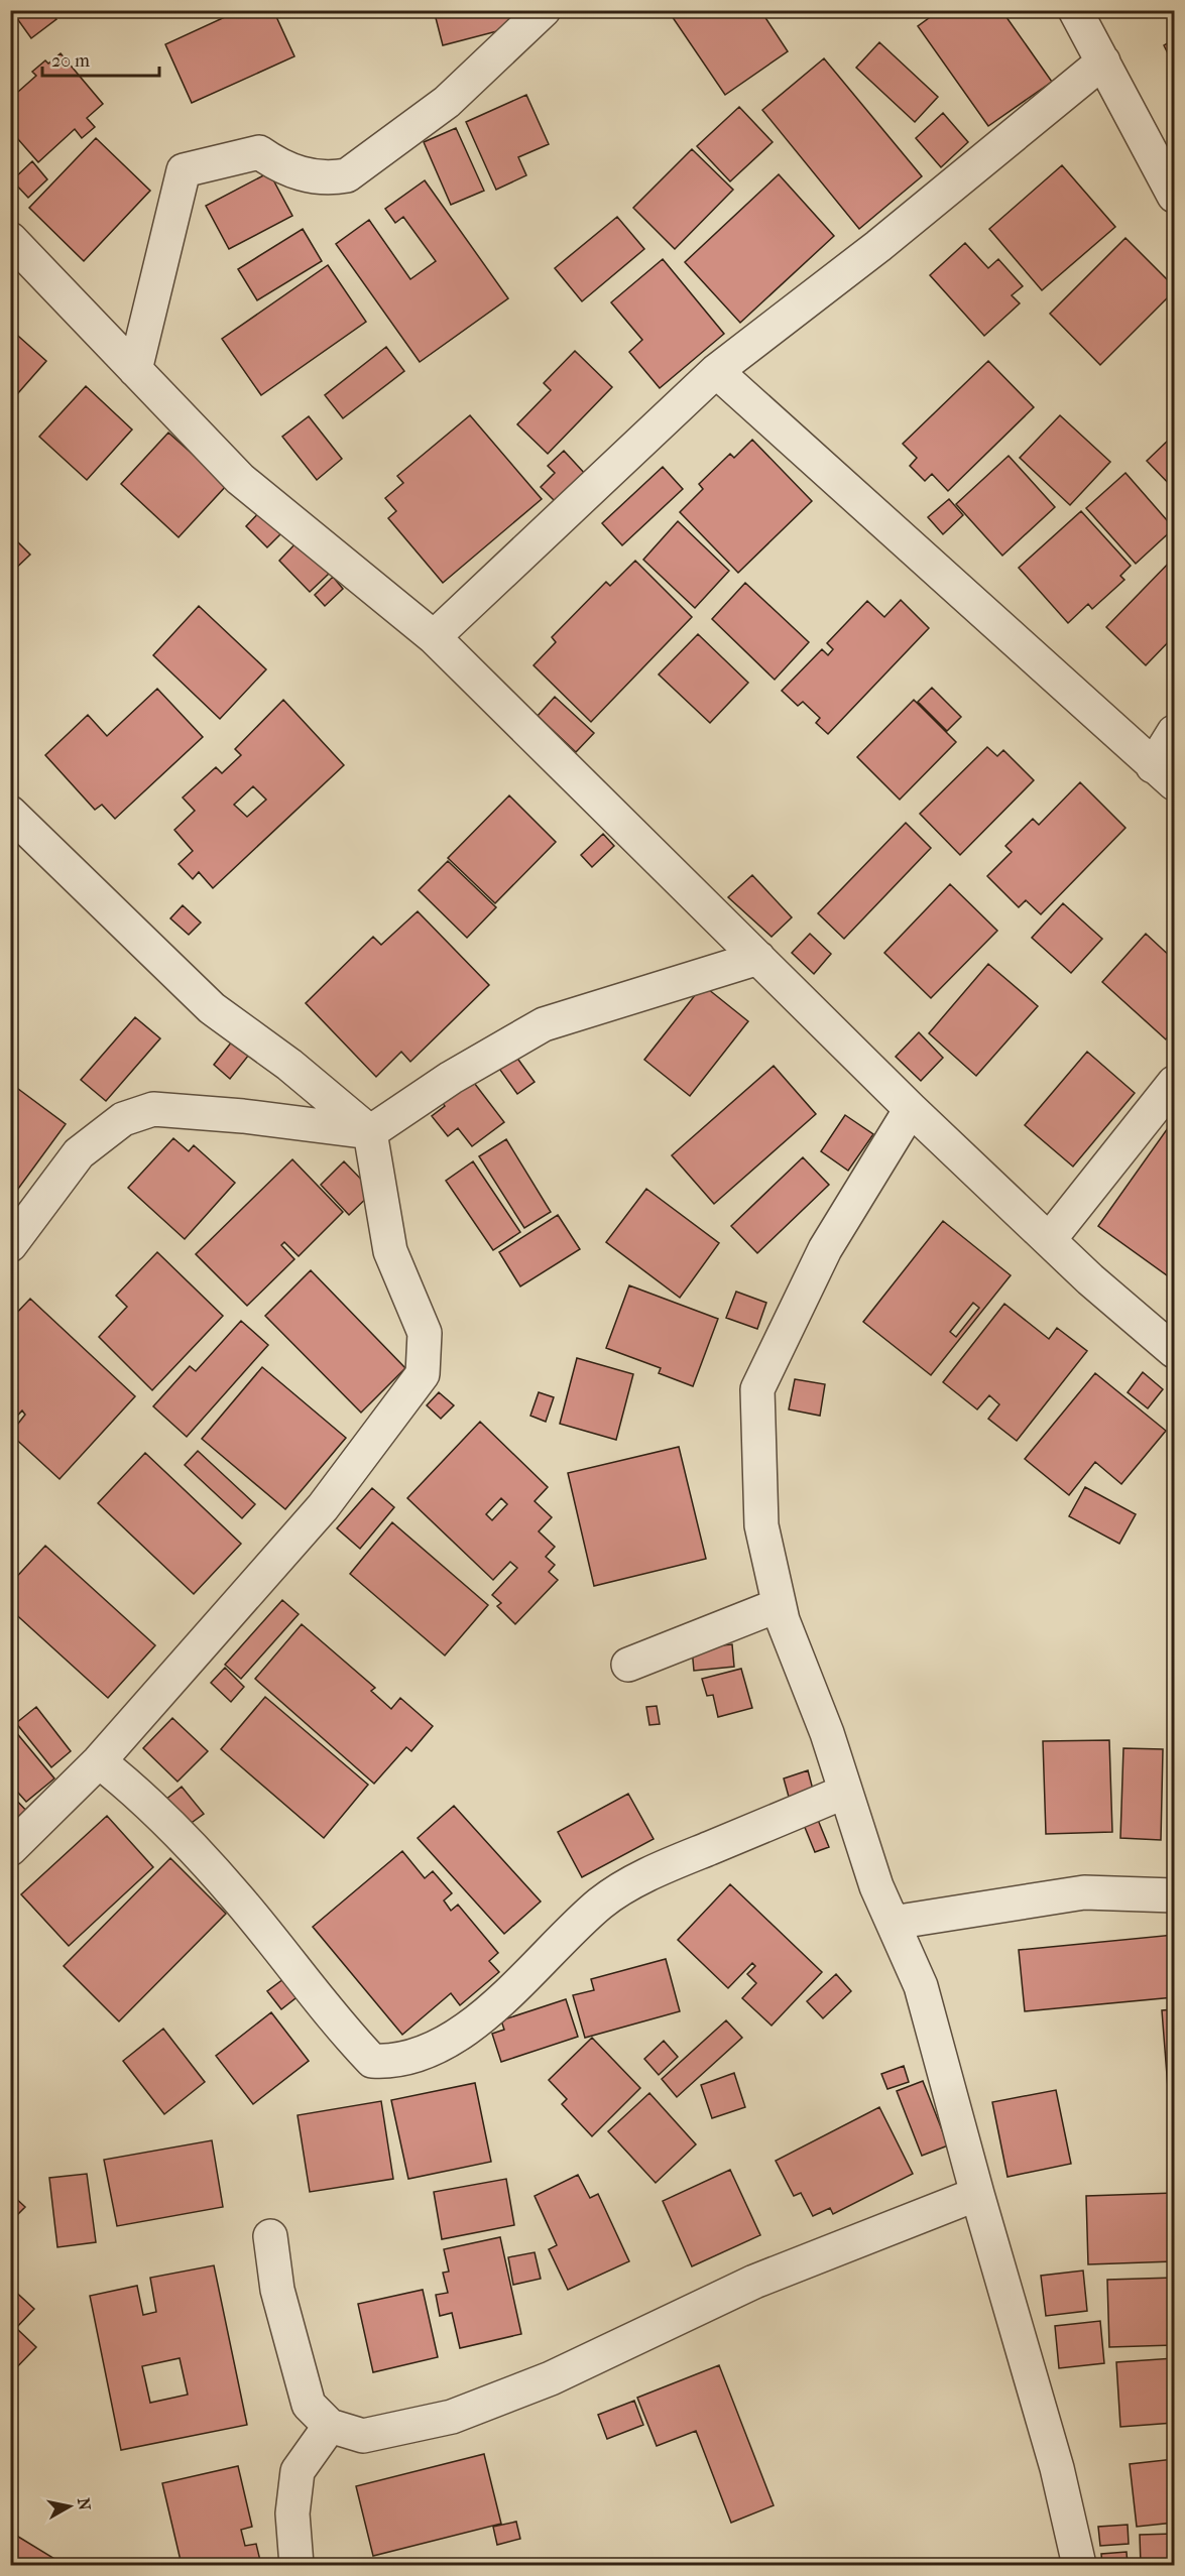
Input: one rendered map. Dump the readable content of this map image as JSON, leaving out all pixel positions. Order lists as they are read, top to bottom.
{
  "scale_bar": "20 m",
  "north": "right"
}
